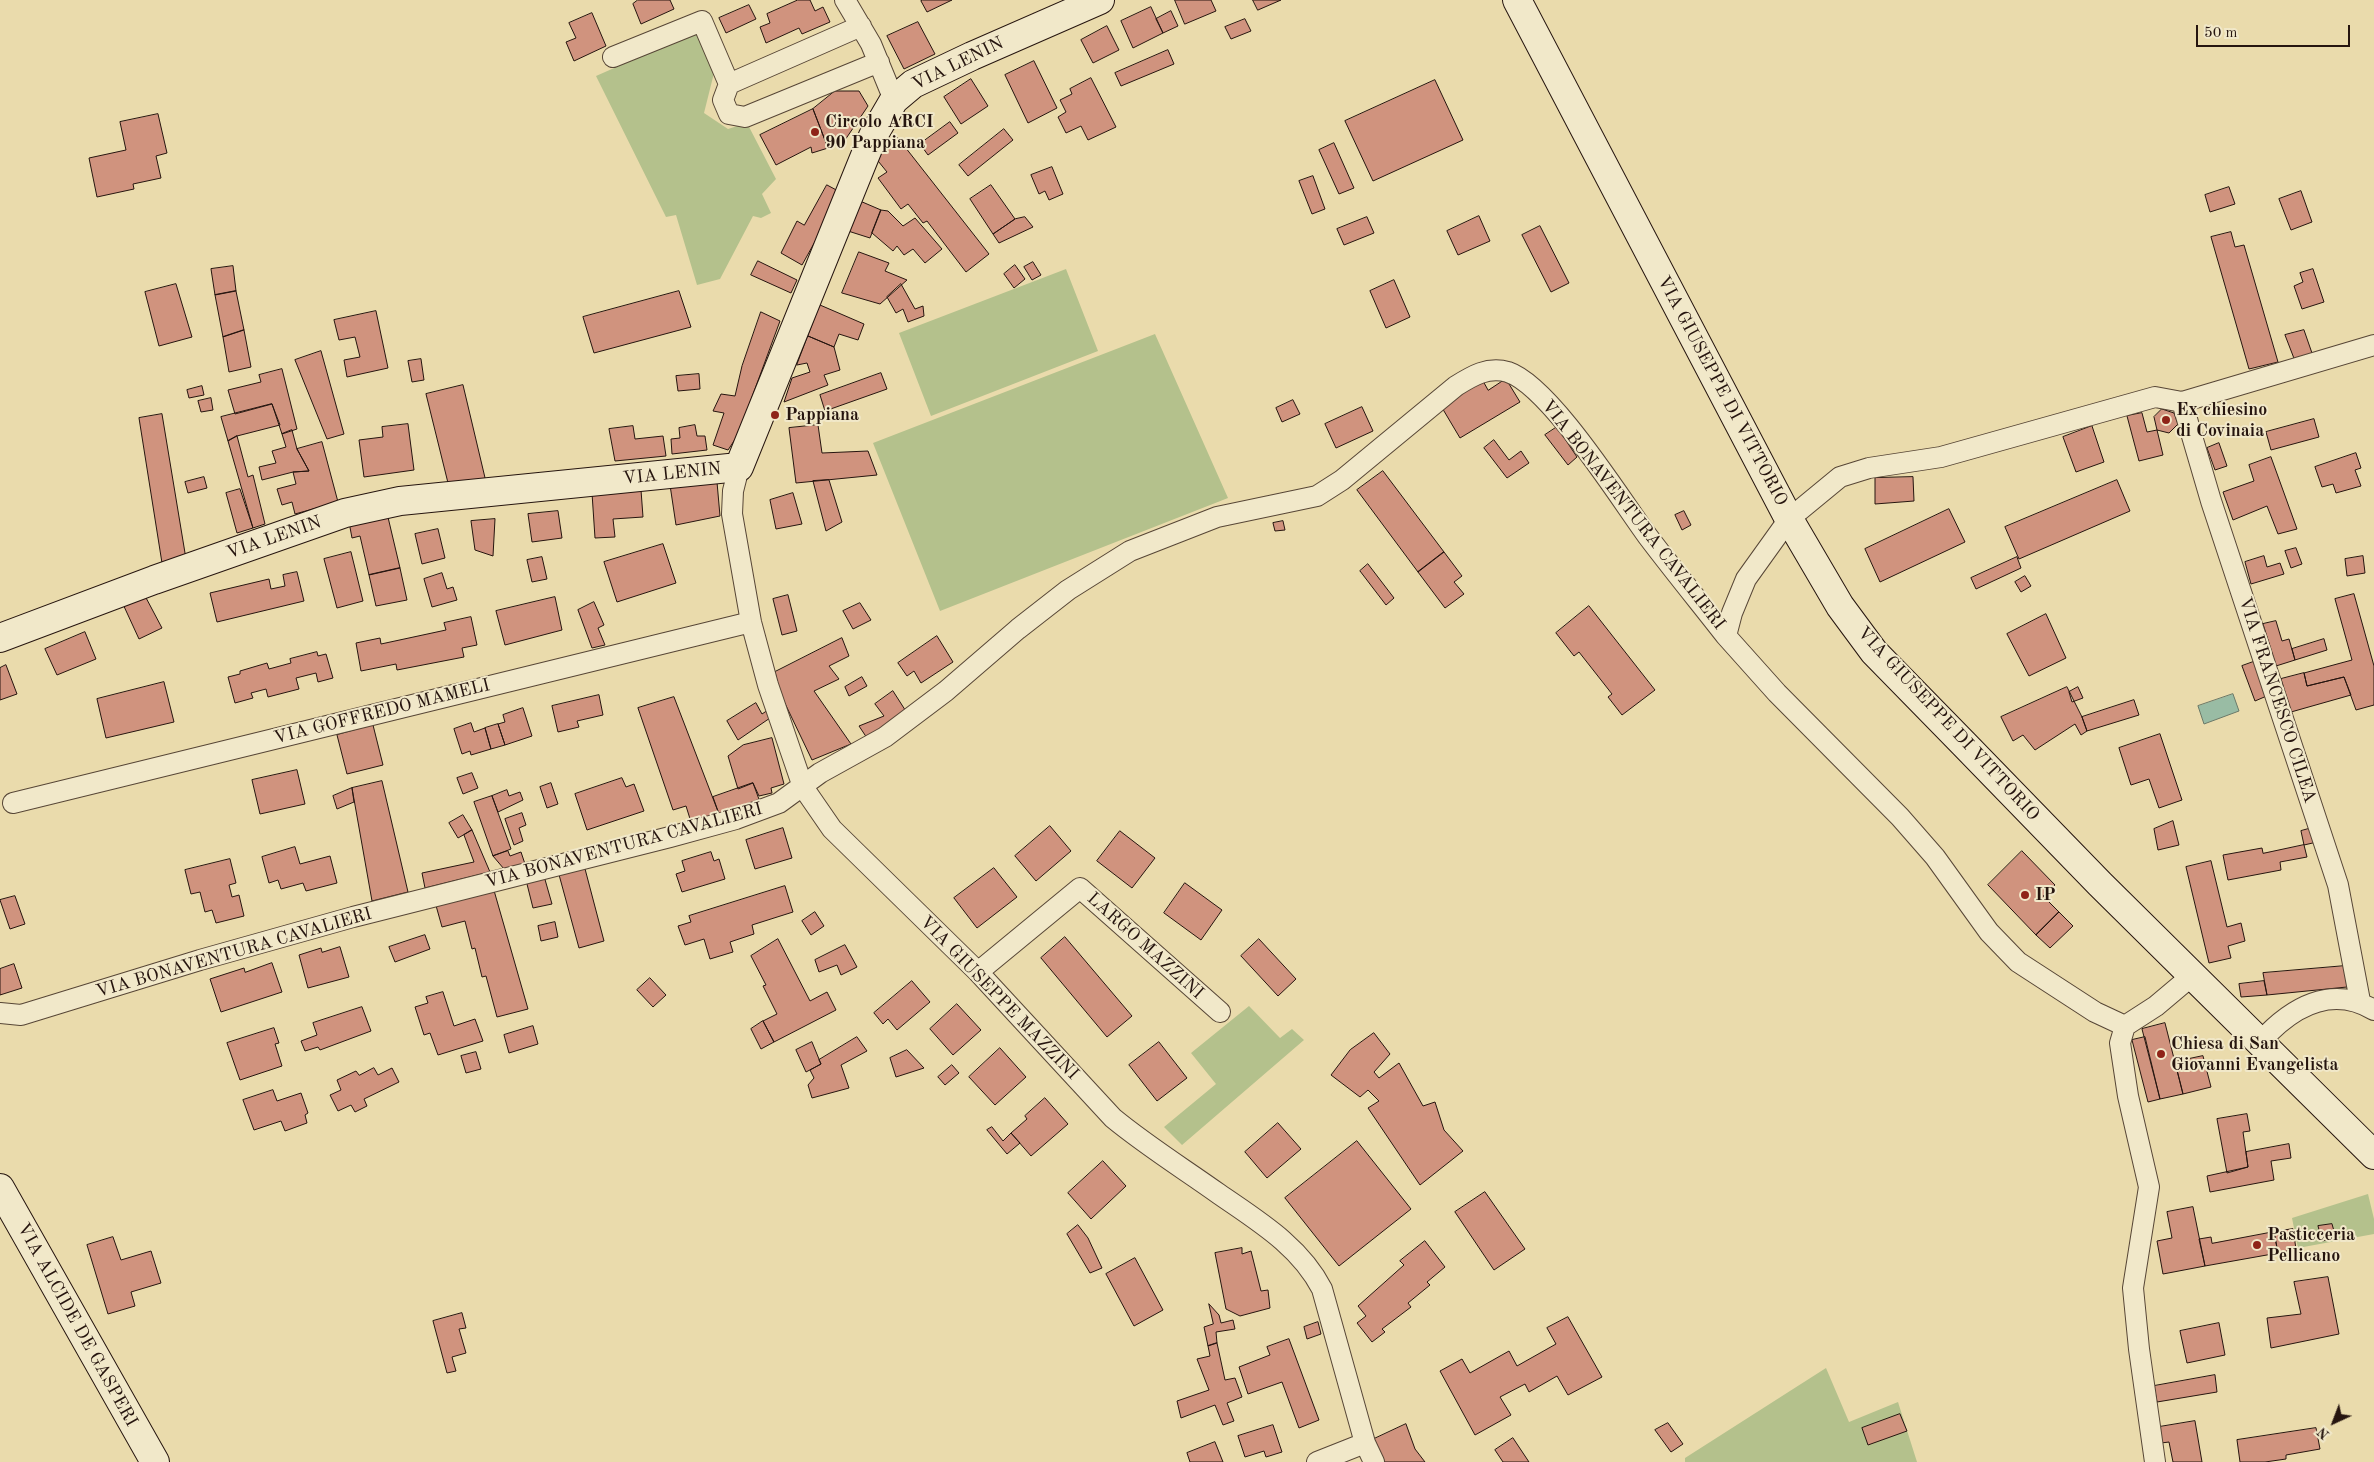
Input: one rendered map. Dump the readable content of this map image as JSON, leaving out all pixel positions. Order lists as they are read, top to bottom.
{
  "streets": {
    "street": [
      "VIA LENIN",
      "VIA GIUSEPPE DI VITTORIO",
      "VIA BONAVENTURA CAVALIERI",
      "VIA FRANCESCO CILEA",
      "VIA GOFFREDO MAMELI",
      "LARGO MAZZINI",
      "VIA GIUSEPPE MAZZINI",
      "VIA ALCIDE DE GASPERI"
    ]
  },
  "crossings": [
    ["VIA LENIN", "VIA GIUSEPPE MAZZINI"],
    ["VIA GIUSEPPE DI VITTORIO", "VIA BONAVENTURA CAVALIERI"],
    ["VIA GIUSEPPE DI VITTORIO", "VIA FRANCESCO CILEA"],
    ["VIA BONAVENTURA CAVALIERI", "VIA FRANCESCO CILEA"],
    ["VIA BONAVENTURA CAVALIERI", "VIA GIUSEPPE MAZZINI"],
    ["VIA GOFFREDO MAMELI", "VIA GIUSEPPE MAZZINI"],
    ["LARGO MAZZINI", "VIA GIUSEPPE MAZZINI"]
  ],
  "places": [
    "Circolo ARCI 90 Pappiana",
    "Pappiana",
    "Ex chiesino di Covinaia",
    "IP",
    "Chiesa di San Giovanni Evangelista",
    "Pasticceria Pellicano"
  ],
  "scale_bar": "50 m",
  "north": "bottom left"
}
